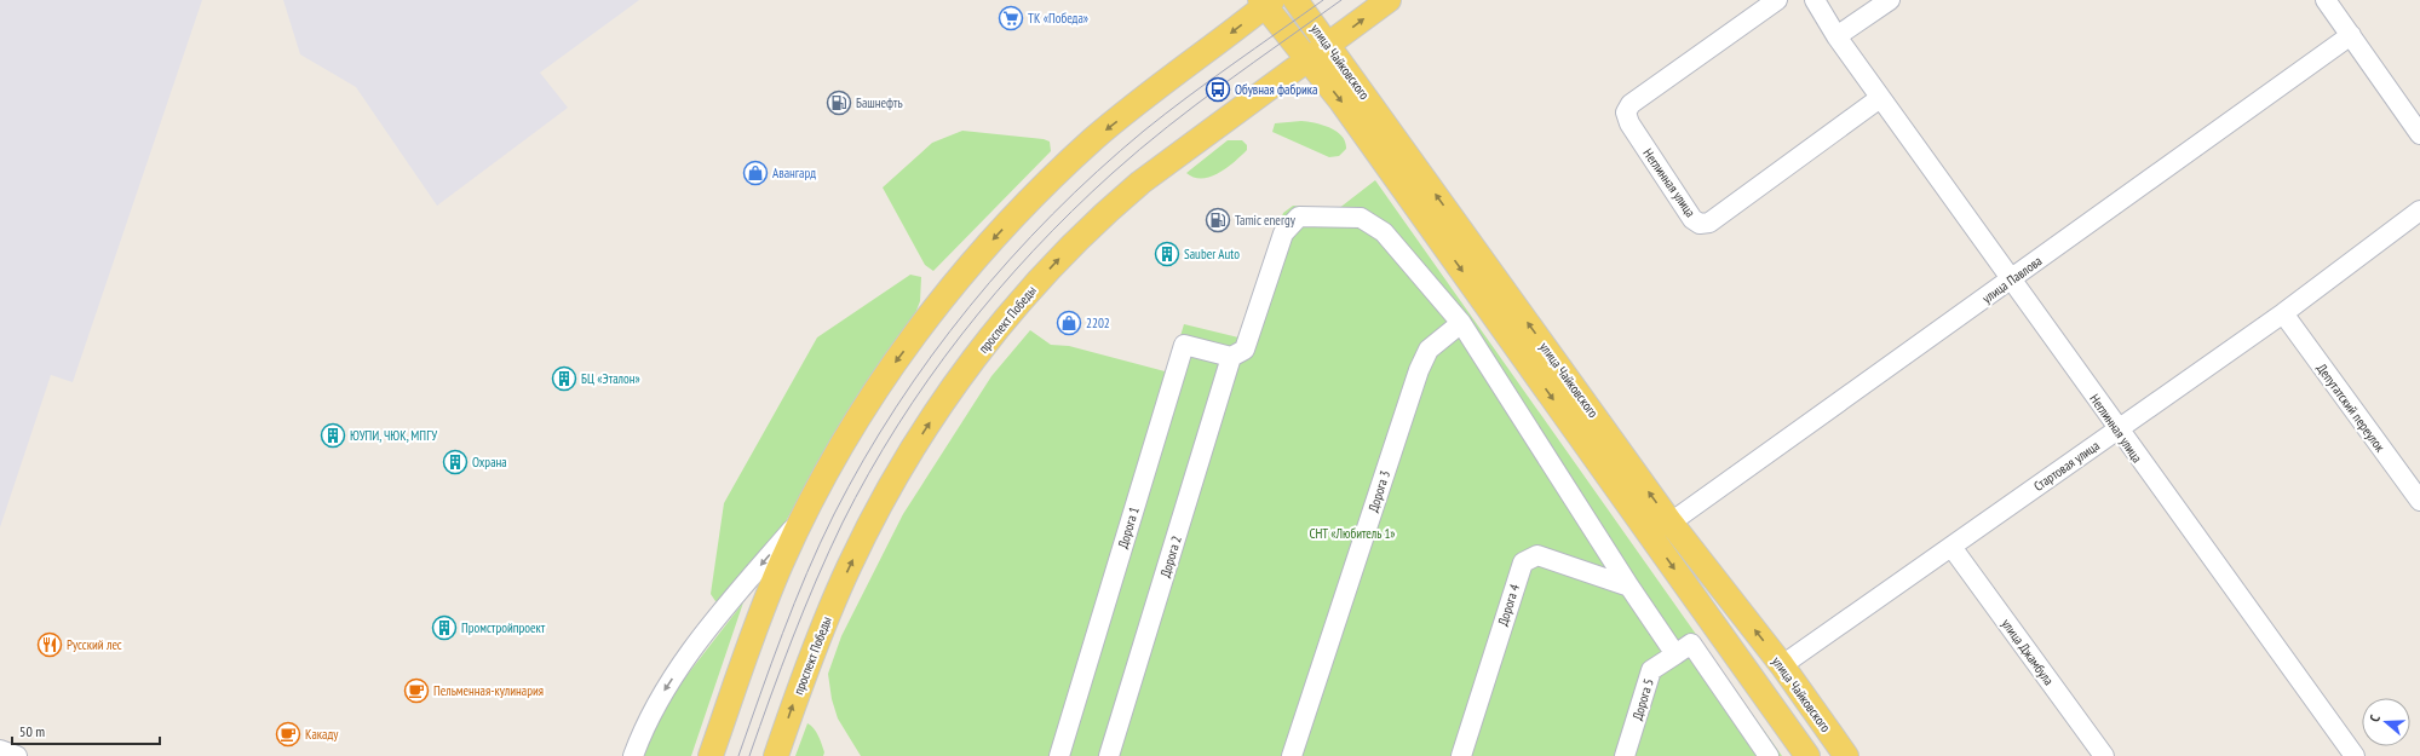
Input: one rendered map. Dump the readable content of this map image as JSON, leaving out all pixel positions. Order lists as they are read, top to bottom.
{
  "streets": {
    "main road": ["улица Чайковского", "проспект Победы"],
    "street": [
      "Неглинная улица",
      "улица Павлова",
      "Депутатский переулок",
      "Стартовая улица",
      "Дорога 3",
      "Дорога 1",
      "Дорога 2",
      "Дорога 4",
      "улица Джамбула",
      "Дорога 5"
    ]
  },
  "crossings": [
    ["улица Чайковского", "улица Павлова"],
    ["улица Чайковского", "проспект Победы"],
    ["улица Чайковского", "Стартовая улица"],
    ["Неглинная улица", "улица Павлова"],
    ["Неглинная улица", "Стартовая улица"],
    ["Депутатский переулок", "Стартовая улица"],
    ["Стартовая улица", "улица Джамбула"],
    ["Дорога 1", "Дорога 2"]
  ],
  "parks": ["СНТ «Любитель 1»"],
  "places": {
    "supermarket": ["ТК «Победа»"],
    "bus stop": ["Обувная фабрика"],
    "fuel station": ["Башнефть", "Tamic energy"],
    "shop": ["Авангард", "2202"],
    "building": [
      "Sauber Auto",
      "БЦ «Эталон»",
      "ЮУПИ, ЧЮК, МПГУ",
      "Охрана",
      "Промстройпроект"
    ],
    "restaurant": ["Русский лес"],
    "cafe": ["Пельменная-кулинария", "Какаду"]
  },
  "scale_bar": "50 m",
  "north": "left"
}
